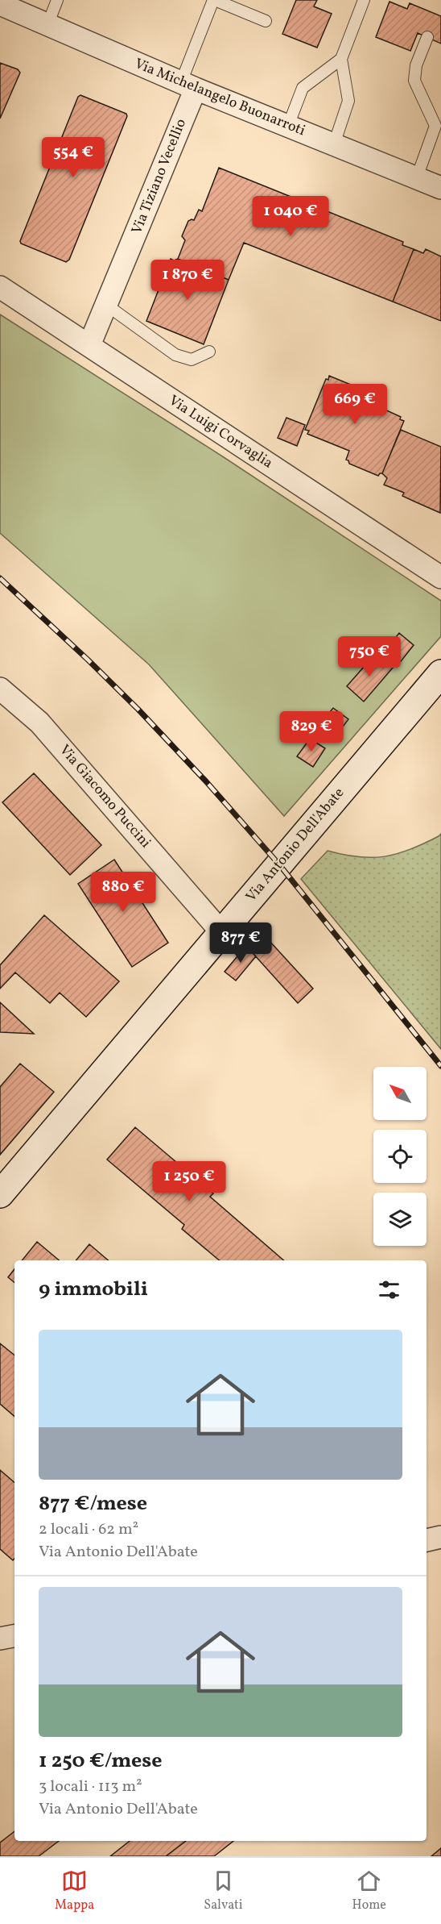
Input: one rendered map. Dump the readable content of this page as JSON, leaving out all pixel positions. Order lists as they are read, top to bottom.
{
  "streets": {
    "main road": ["Via Antonio Dell'Abate"],
    "street": [
      "Via Michelangelo Buonarroti",
      "Via Tiziano Vecellio",
      "Via Luigi Corvaglia",
      "Via Giacomo Puccini"
    ]
  },
  "crossings": [
    ["Via Michelangelo Buonarroti", "Via Tiziano Vecellio"],
    ["Via Tiziano Vecellio", "Via Luigi Corvaglia"],
    ["Via Giacomo Puccini", "Via Antonio Dell'Abate"]
  ],
  "north": "top left",
  "page": {
    "price": [
      "554 €",
      "1 040 €",
      "1 870 €",
      "669 €",
      "750 €",
      "829 €",
      "880 €",
      "877 €",
      "1 250 €"
    ],
    "heading": "9 immobili",
    "list": [
      {
        "name": "877 €/mese",
        "note": "2 locali · 62 m² · Via Antonio Dell'Abate"
      },
      {
        "name": "1 250 €/mese",
        "note": "3 locali · 113 m² · Via Antonio Dell'Abate"
      }
    ],
    "tabs": ["Mappa", "Salvati", "Home"]
  }
}
